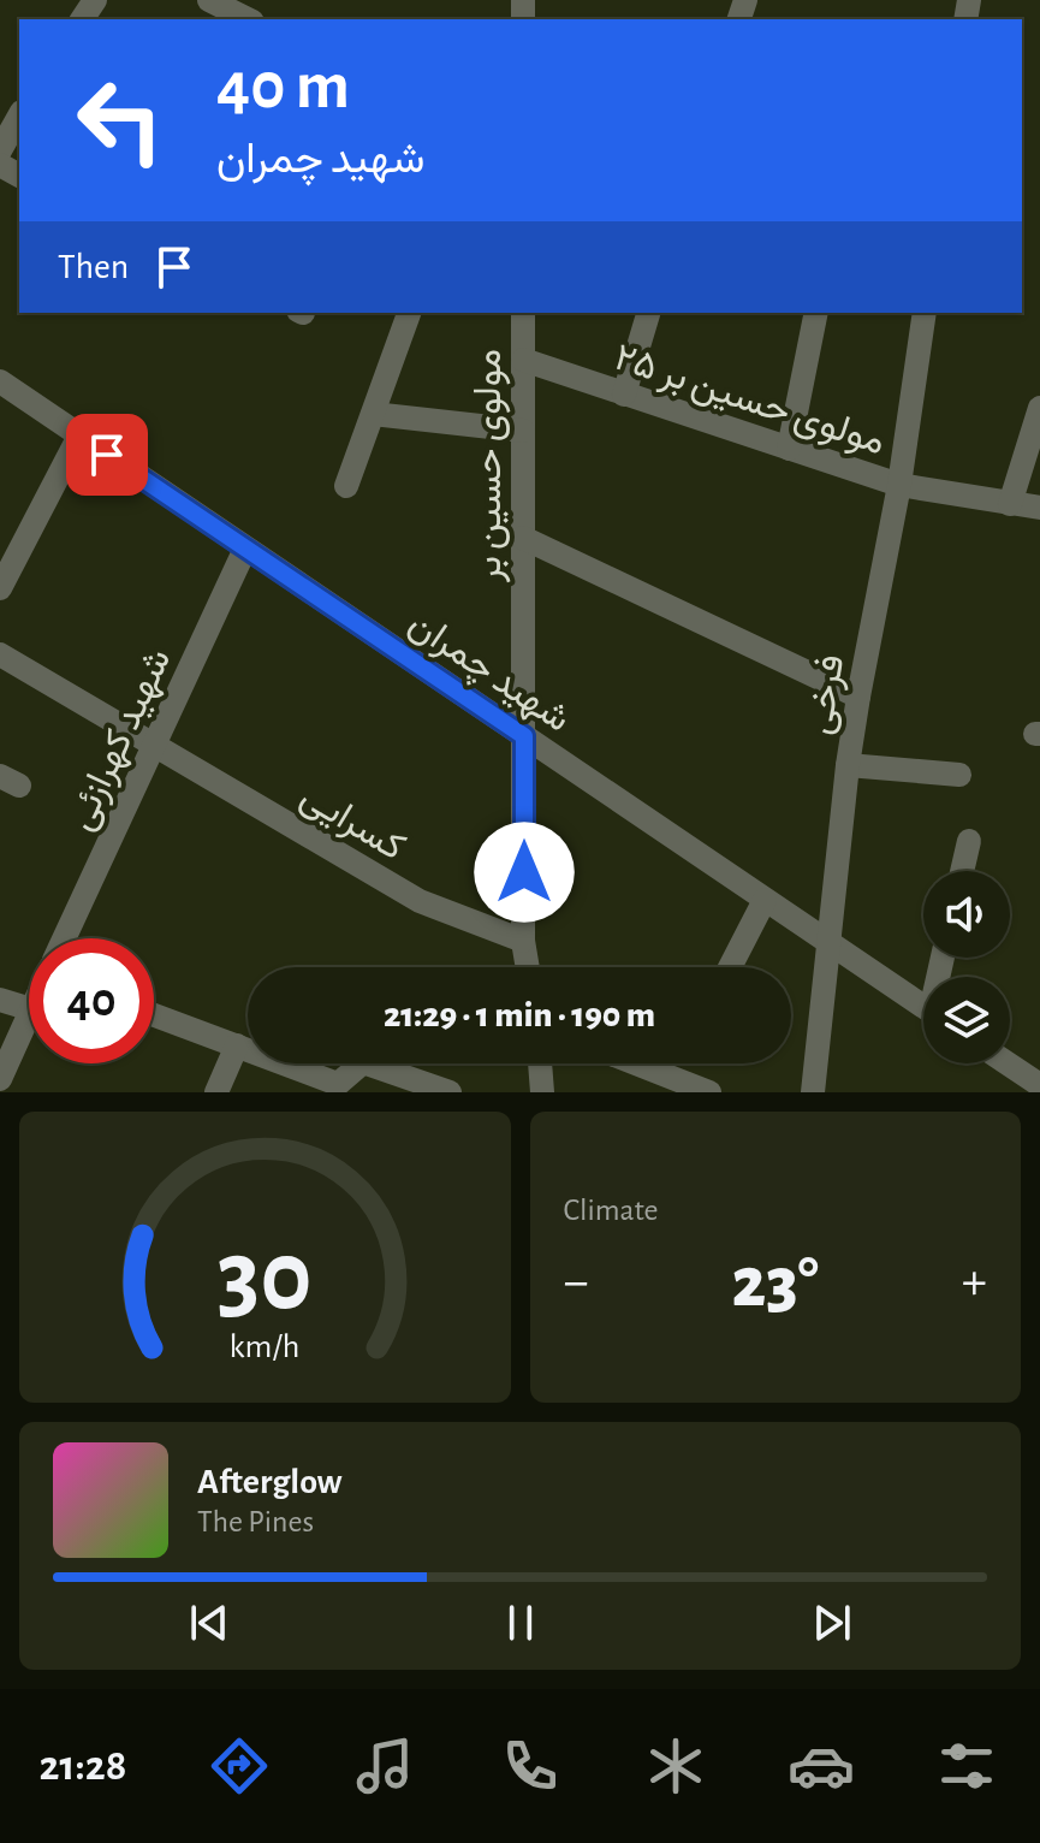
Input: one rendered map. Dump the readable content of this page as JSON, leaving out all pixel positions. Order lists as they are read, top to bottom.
{
  "streets": {
    "street": [
      "مولوی حسین بر ۲۵",
      "مولوی حسین بر",
      "شهید چمران",
      "فرخی",
      "شهید کهرازئی",
      "کسرایی"
    ]
  },
  "crossings": [
    ["مولوی حسین بر ۲۵", "مولوی حسین بر"],
    ["مولوی حسین بر ۲۵", "فرخی"],
    ["مولوی حسین بر", "شهید چمران"],
    ["مولوی حسین بر", "کسرایی"],
    ["شهید چمران", "فرخی"],
    ["شهید چمران", "شهید کهرازئی"],
    ["شهید کهرازئی", "کسرایی"]
  ],
  "page": {
    "turn": ["40 m", "شهید چمران"],
    "then": "Then",
    "limit": "40",
    "trip": "21:29 · 1 min · 190 m",
    "tile": "Climate",
    "heat": ["−", "23°", "+"],
    "song": ["Afterglow", "The Pines"],
    "tabs": "21:28",
    "gauge": ["30", "km/h"]
  }
}
